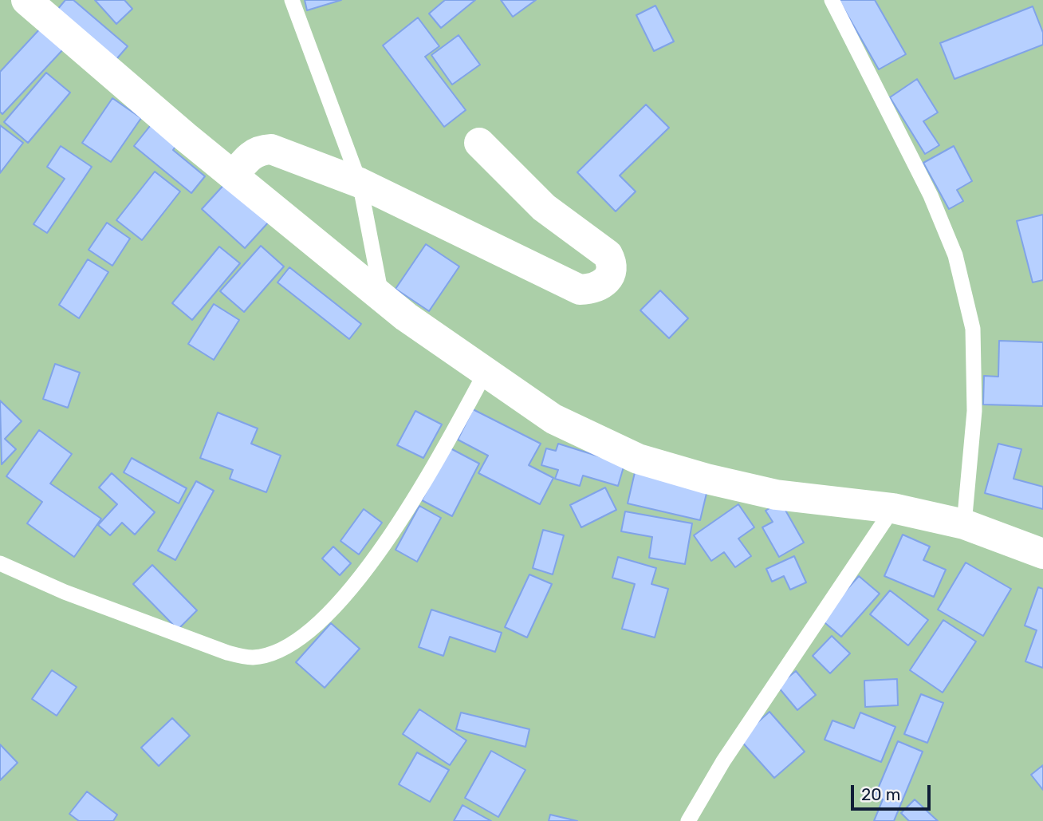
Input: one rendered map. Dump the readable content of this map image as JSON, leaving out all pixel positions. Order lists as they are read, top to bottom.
{
  "scale_bar": "20 m"
}
